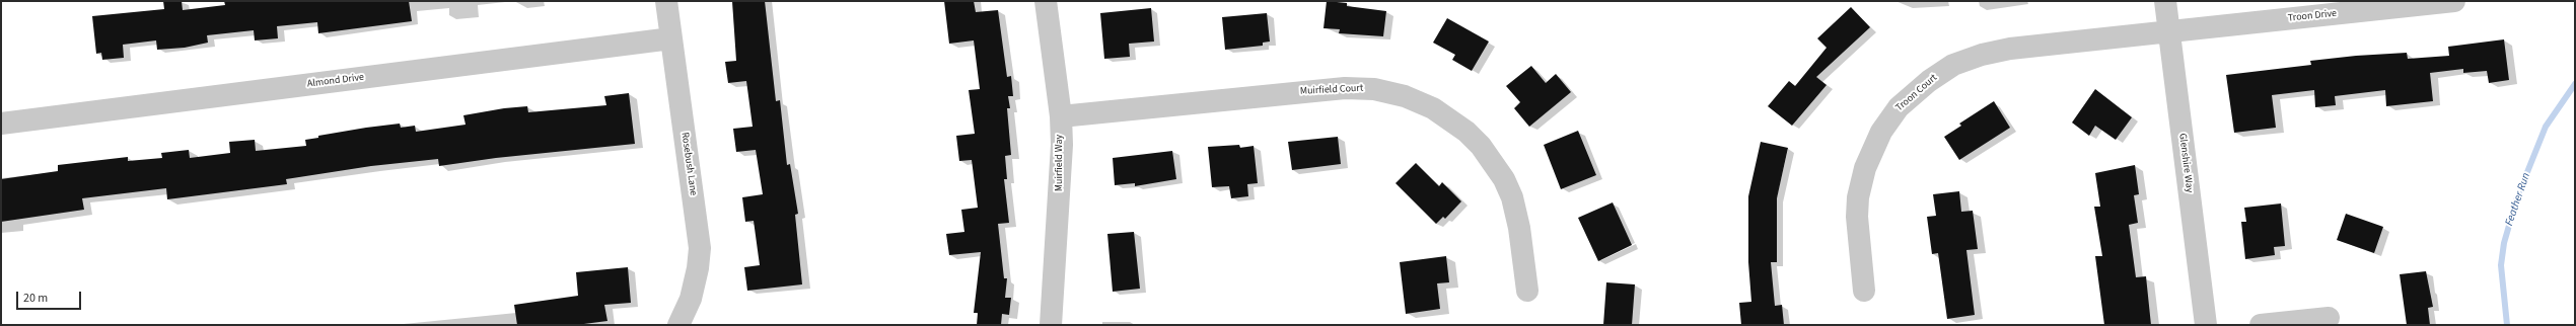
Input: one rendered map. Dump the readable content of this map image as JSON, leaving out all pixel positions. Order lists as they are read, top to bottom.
{
  "streets": {
    "street": [
      "Troon Drive",
      "Almond Drive",
      "Muirfield Court",
      "Troon Court",
      "Muirfield Way",
      "Glenshire Way",
      "Rosebush Lane"
    ]
  },
  "crossings": [
    ["Troon Drive", "Troon Court"],
    ["Troon Drive", "Glenshire Way"],
    ["Almond Drive", "Rosebush Lane"],
    ["Muirfield Court", "Muirfield Way"],
    ["Troon Court", "Glenshire Way"]
  ],
  "water": ["Feather Run"],
  "scale_bar": "20 m"
}
